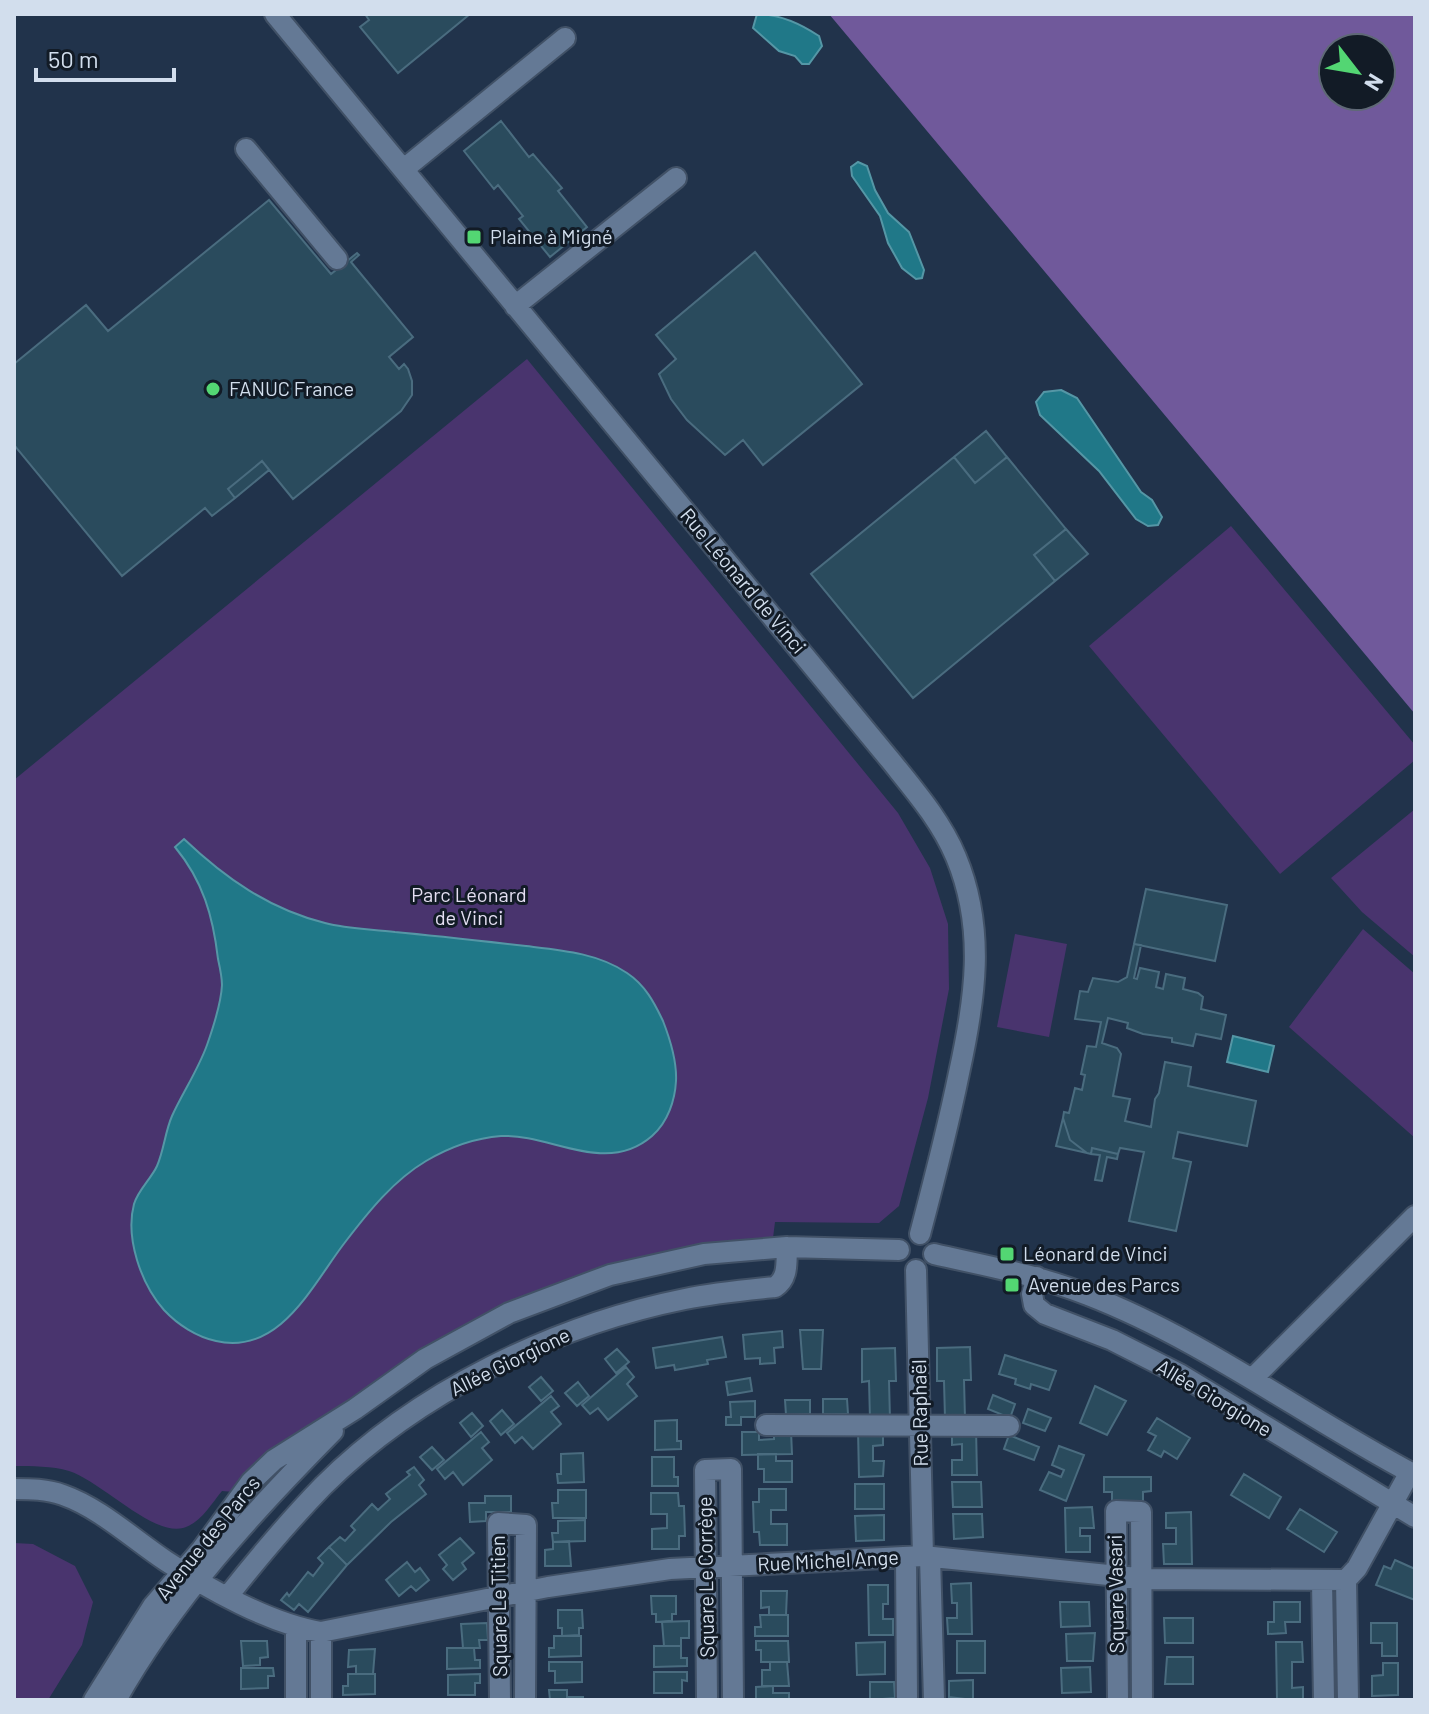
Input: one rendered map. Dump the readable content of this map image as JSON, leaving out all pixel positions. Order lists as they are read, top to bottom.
{
  "streets": {
    "street": [
      "Rue Léonard de Vinci",
      "Allée Giorgione",
      "Rue Raphaël",
      "Avenue des Parcs",
      "Rue Michel Ange",
      "Square Le Corrège",
      "Square Vasari",
      "Square Le Titien"
    ]
  },
  "crossings": [
    ["Rue Léonard de Vinci", "Rue Raphaël"],
    ["Rue Léonard de Vinci", "Avenue des Parcs"],
    ["Allée Giorgione", "Avenue des Parcs"],
    ["Allée Giorgione", "Rue Michel Ange"],
    ["Rue Raphaël", "Avenue des Parcs"],
    ["Rue Raphaël", "Rue Michel Ange"],
    ["Avenue des Parcs", "Rue Michel Ange"],
    ["Rue Michel Ange", "Square Le Corrège"],
    ["Rue Michel Ange", "Square Vasari"],
    ["Rue Michel Ange", "Square Le Titien"]
  ],
  "parks": ["Parc Léonard de Vinci"],
  "places": {
    "transit": ["Plaine à Migné", "Léonard de Vinci", "Avenue des Parcs"],
    "other": ["FANUC France"]
  },
  "scale_bar": "50 m",
  "north": "bottom right"
}
